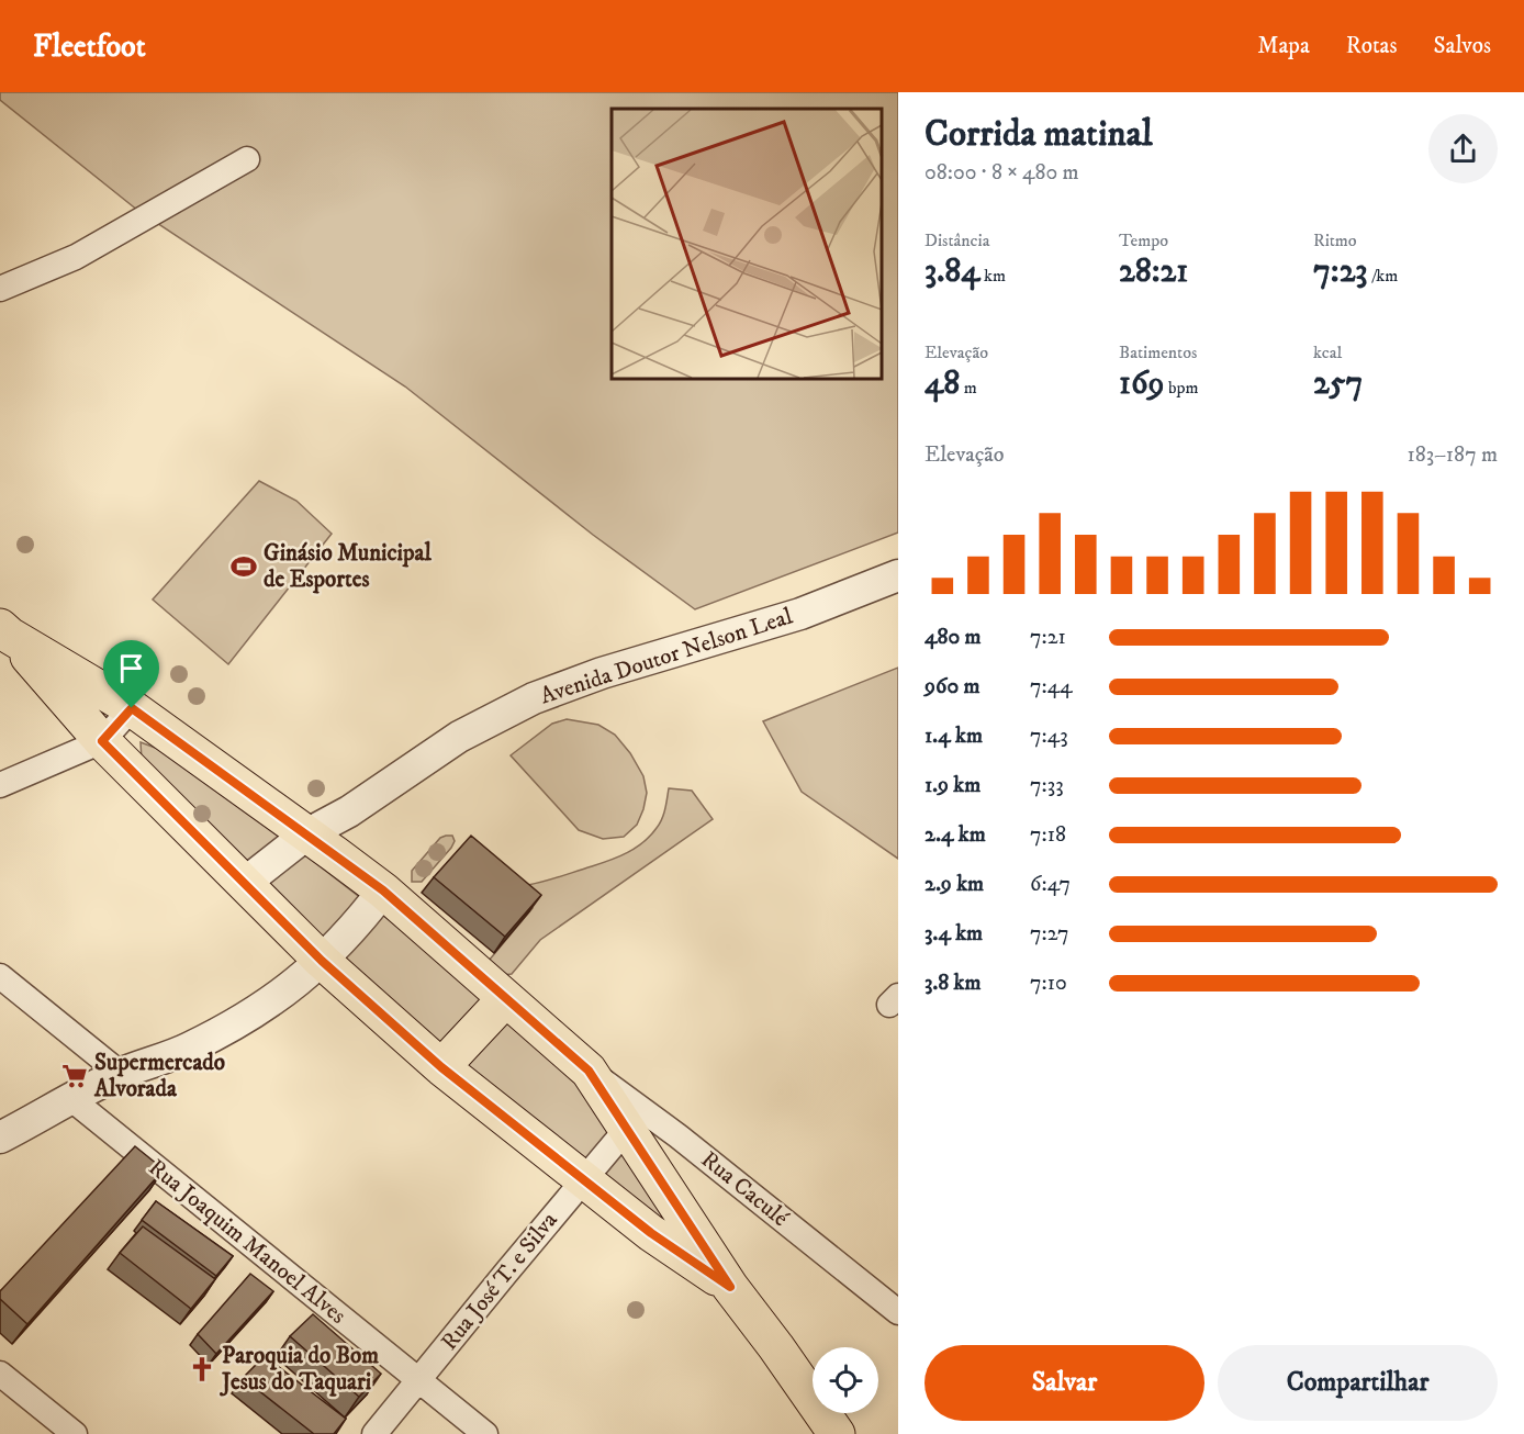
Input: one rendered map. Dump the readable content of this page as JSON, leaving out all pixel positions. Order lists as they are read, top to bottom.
{
  "streets": {
    "street": [
      "Avenida Doutor Nelson Leal",
      "Rua Caculé",
      "Rua Joaquim Manoel Alves",
      "Rua José T. e Silva"
    ]
  },
  "crossings": [
    ["Rua Joaquim Manoel Alves", "Rua José T. e Silva"]
  ],
  "places": {
    "sports": ["Ginásio Municipal de Esportes"],
    "supermarket": ["Supermercado Alvorada"],
    "church": ["Paroquia do Bom Jesus do Taquari"]
  },
  "page": {
    "header": "Fleetfoot",
    "nav": ["Mapa", "Rotas", "Salvos"],
    "heading": ["Corrida matinal", "08:00 · 8 × 480 m"],
    "stats": [
      ["Distância", "3.84 km"],
      ["Tempo", "28:21"],
      ["Ritmo", "7:23 /km"],
      ["Elevação", "48 m"],
      ["Batimentos", "169 bpm"],
      ["kcal", "257"]
    ],
    "chart": ["Elevação", "183–187 m"],
    "list": [
      {
        "name": "480 m",
        "note": "7:21"
      },
      {
        "name": "960 m",
        "note": "7:44"
      },
      {
        "name": "1.4 km",
        "note": "7:43"
      },
      {
        "name": "1.9 km",
        "note": "7:33"
      },
      {
        "name": "2.4 km",
        "note": "7:18"
      },
      {
        "name": "2.9 km",
        "note": "6:47"
      },
      {
        "name": "3.4 km",
        "note": "7:27"
      },
      {
        "name": "3.8 km",
        "note": "7:10"
      }
    ],
    "buttons": ["Salvar", "Compartilhar"]
  }
}
